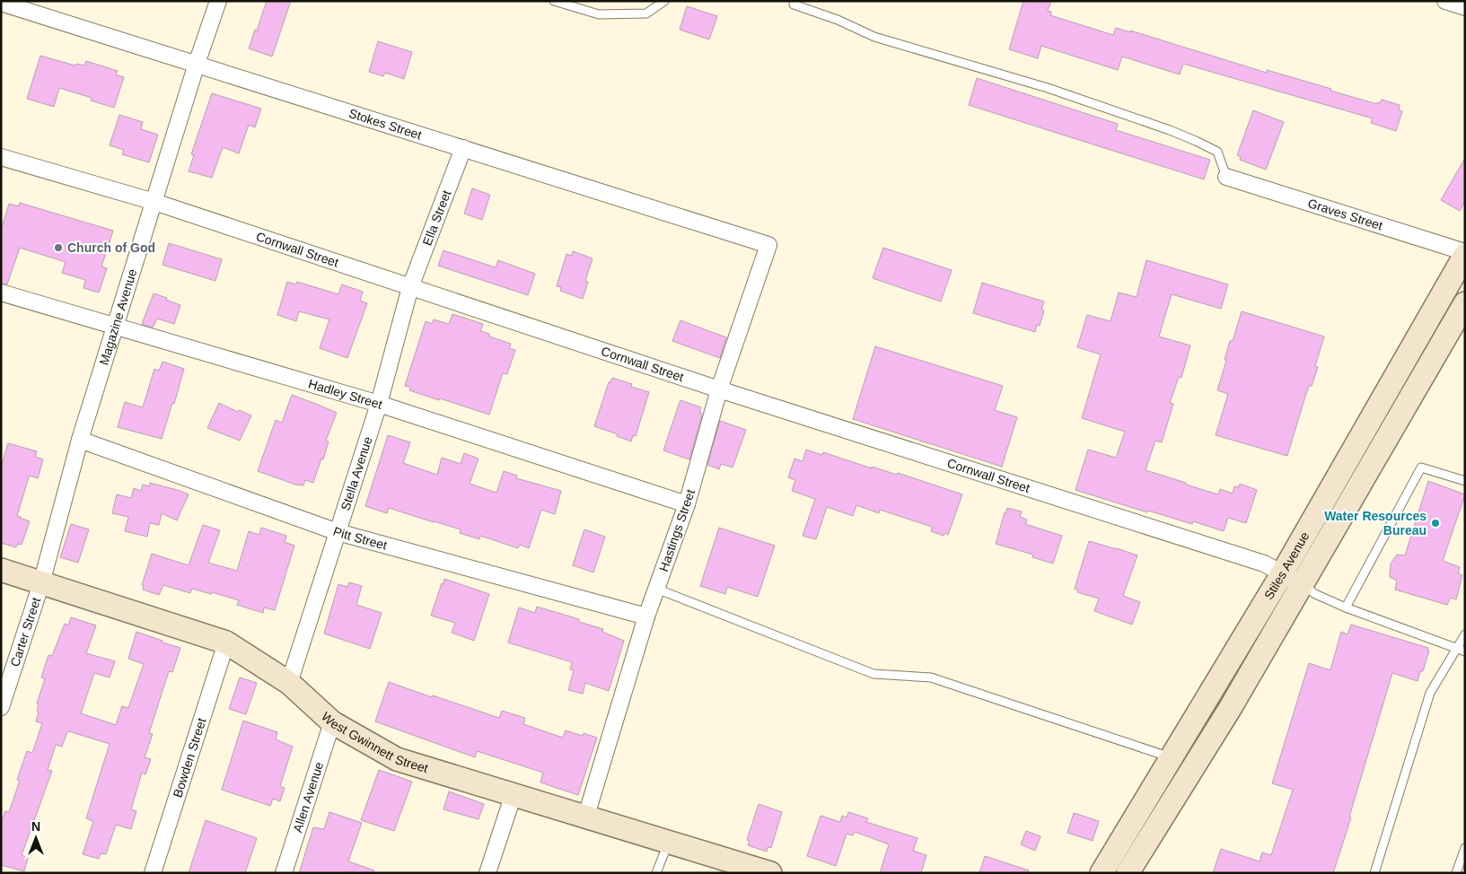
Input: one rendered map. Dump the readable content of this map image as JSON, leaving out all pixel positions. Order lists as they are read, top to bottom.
{
  "streets": {
    "street": [
      "Stokes Street",
      "Graves Street",
      "Ella Street",
      "Cornwall Street",
      "Magazine Avenue",
      "Hadley Street",
      "Stella Avenue",
      "Hastings Street",
      "Pitt Street",
      "Stiles Avenue",
      "Carter Street",
      "West Gwinnett Street",
      "Bowden Street",
      "Allen Avenue"
    ]
  },
  "crossings": [
    ["Stokes Street", "Ella Street"],
    ["Stokes Street", "Magazine Avenue"],
    ["Stokes Street", "Hastings Street"],
    ["Graves Street", "Stiles Avenue"],
    ["Ella Street", "Cornwall Street"],
    ["Ella Street", "Stella Avenue"],
    ["Cornwall Street", "Magazine Avenue"],
    ["Cornwall Street", "Stella Avenue"],
    ["Cornwall Street", "Hastings Street"],
    ["Cornwall Street", "Stiles Avenue"],
    ["Magazine Avenue", "Hadley Street"],
    ["Magazine Avenue", "Pitt Street"],
    ["Magazine Avenue", "Carter Street"],
    ["Magazine Avenue", "West Gwinnett Street"],
    ["Hadley Street", "Stella Avenue"],
    ["Hadley Street", "Hastings Street"],
    ["Stella Avenue", "Pitt Street"],
    ["Stella Avenue", "West Gwinnett Street"],
    ["Hastings Street", "Pitt Street"],
    ["Hastings Street", "West Gwinnett Street"],
    ["Carter Street", "West Gwinnett Street"],
    ["West Gwinnett Street", "Bowden Street"],
    ["West Gwinnett Street", "Allen Avenue"]
  ],
  "places": ["Church of God", "Water Resources Bureau"],
  "north": "top"
}
